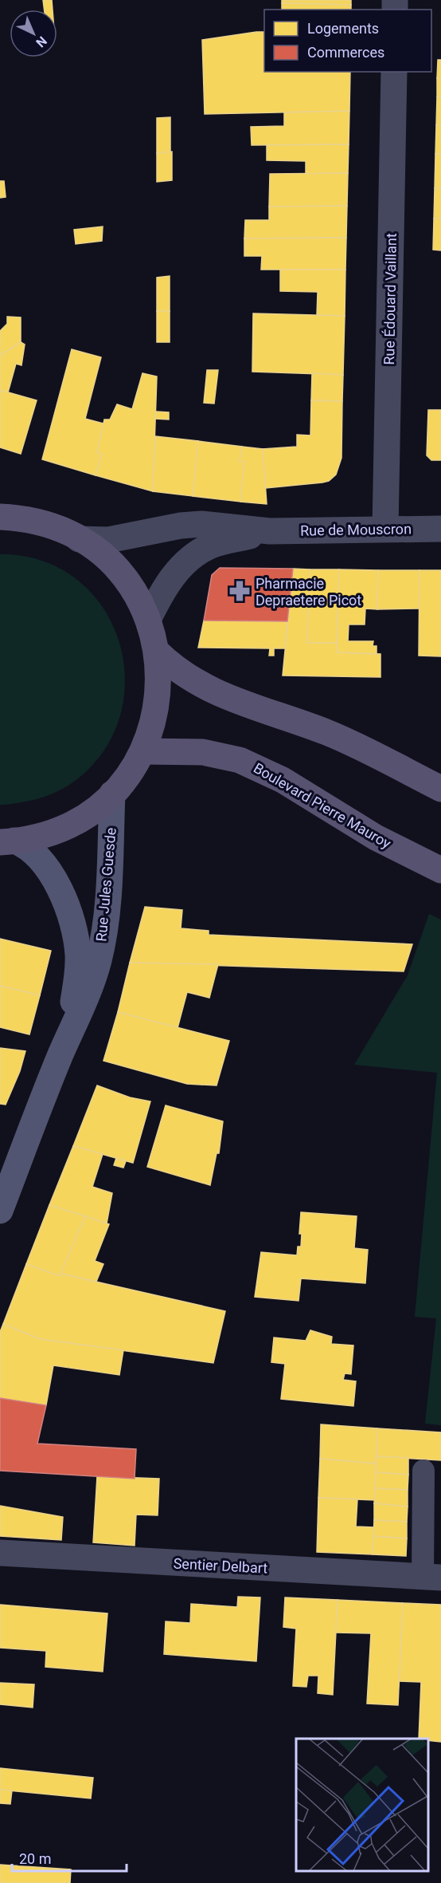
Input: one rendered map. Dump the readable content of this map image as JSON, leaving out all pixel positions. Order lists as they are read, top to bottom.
{
  "streets": {
    "main road": ["Boulevard Pierre Mauroy", "Rue Jules Guesde"],
    "street": ["Rue Édouard Vaillant", "Rue de Mouscron", "Sentier Delbart"]
  },
  "crossings": [
    ["Rue Édouard Vaillant", "Rue de Mouscron"]
  ],
  "places": {
    "pharmacy": ["Pharmacie Depraetere Picot"]
  },
  "legend": ["Logements", "Commerces"],
  "scale_bar": "20 m",
  "north": "bottom right"
}
